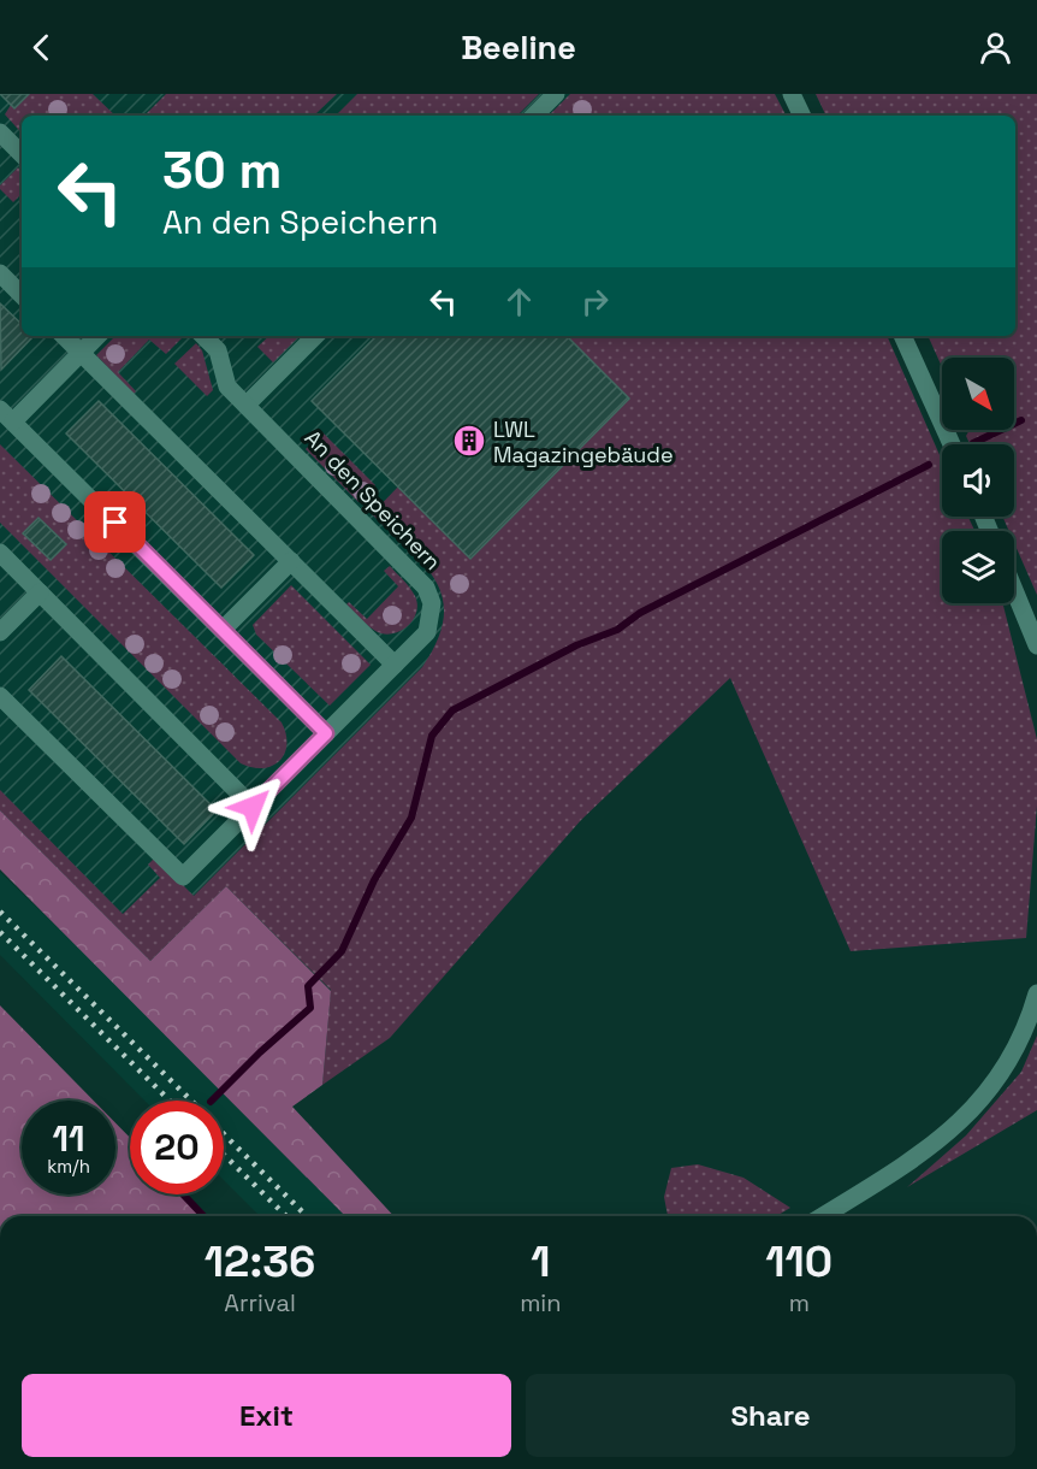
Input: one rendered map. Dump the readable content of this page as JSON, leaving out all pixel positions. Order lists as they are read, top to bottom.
{
  "streets": {
    "street": ["An den Speichern"]
  },
  "places": {
    "building": ["LWL Magazingebäude"]
  },
  "north": "bottom right",
  "page": {
    "header": "Beeline",
    "turn": ["30 m", "An den Speichern"],
    "speed": "11 km/h",
    "limit": "20",
    "eta": [
      "12:36",
      "Arrival",
      "1",
      "min",
      "110",
      "m"
    ],
    "buttons": ["Exit", "Share"]
  }
}
